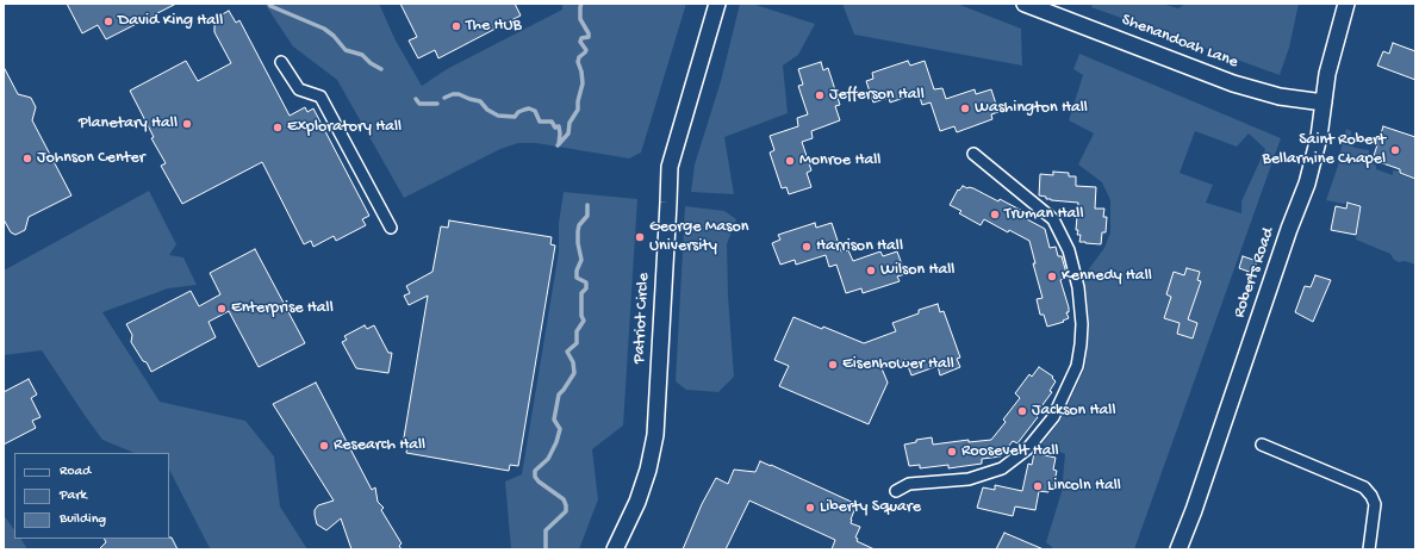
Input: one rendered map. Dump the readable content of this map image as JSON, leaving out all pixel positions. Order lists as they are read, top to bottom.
{
  "streets": {
    "street": ["Shenandoah Lane", "Roberts Road", "Patriot Circle"]
  },
  "crossings": [
    ["Shenandoah Lane", "Roberts Road"]
  ],
  "places": [
    "David King Hall",
    "The HUB",
    "Jefferson Hall",
    "Washington Hall",
    "Planetary Hall",
    "Exploratory Hall",
    "Saint Robert Bellarmine Chapel",
    "Johnson Center",
    "Monroe Hall",
    "Truman Hall",
    "George Mason University",
    "Harrison Hall",
    "Wilson Hall",
    "Kennedy Hall",
    "Enterprise Hall",
    "Eisenhower Hall",
    "Jackson Hall",
    "Research Hall",
    "Roosevelt Hall",
    "Lincoln Hall",
    "Liberty Square"
  ],
  "legend": ["Road", "Park", "Building"]
}
